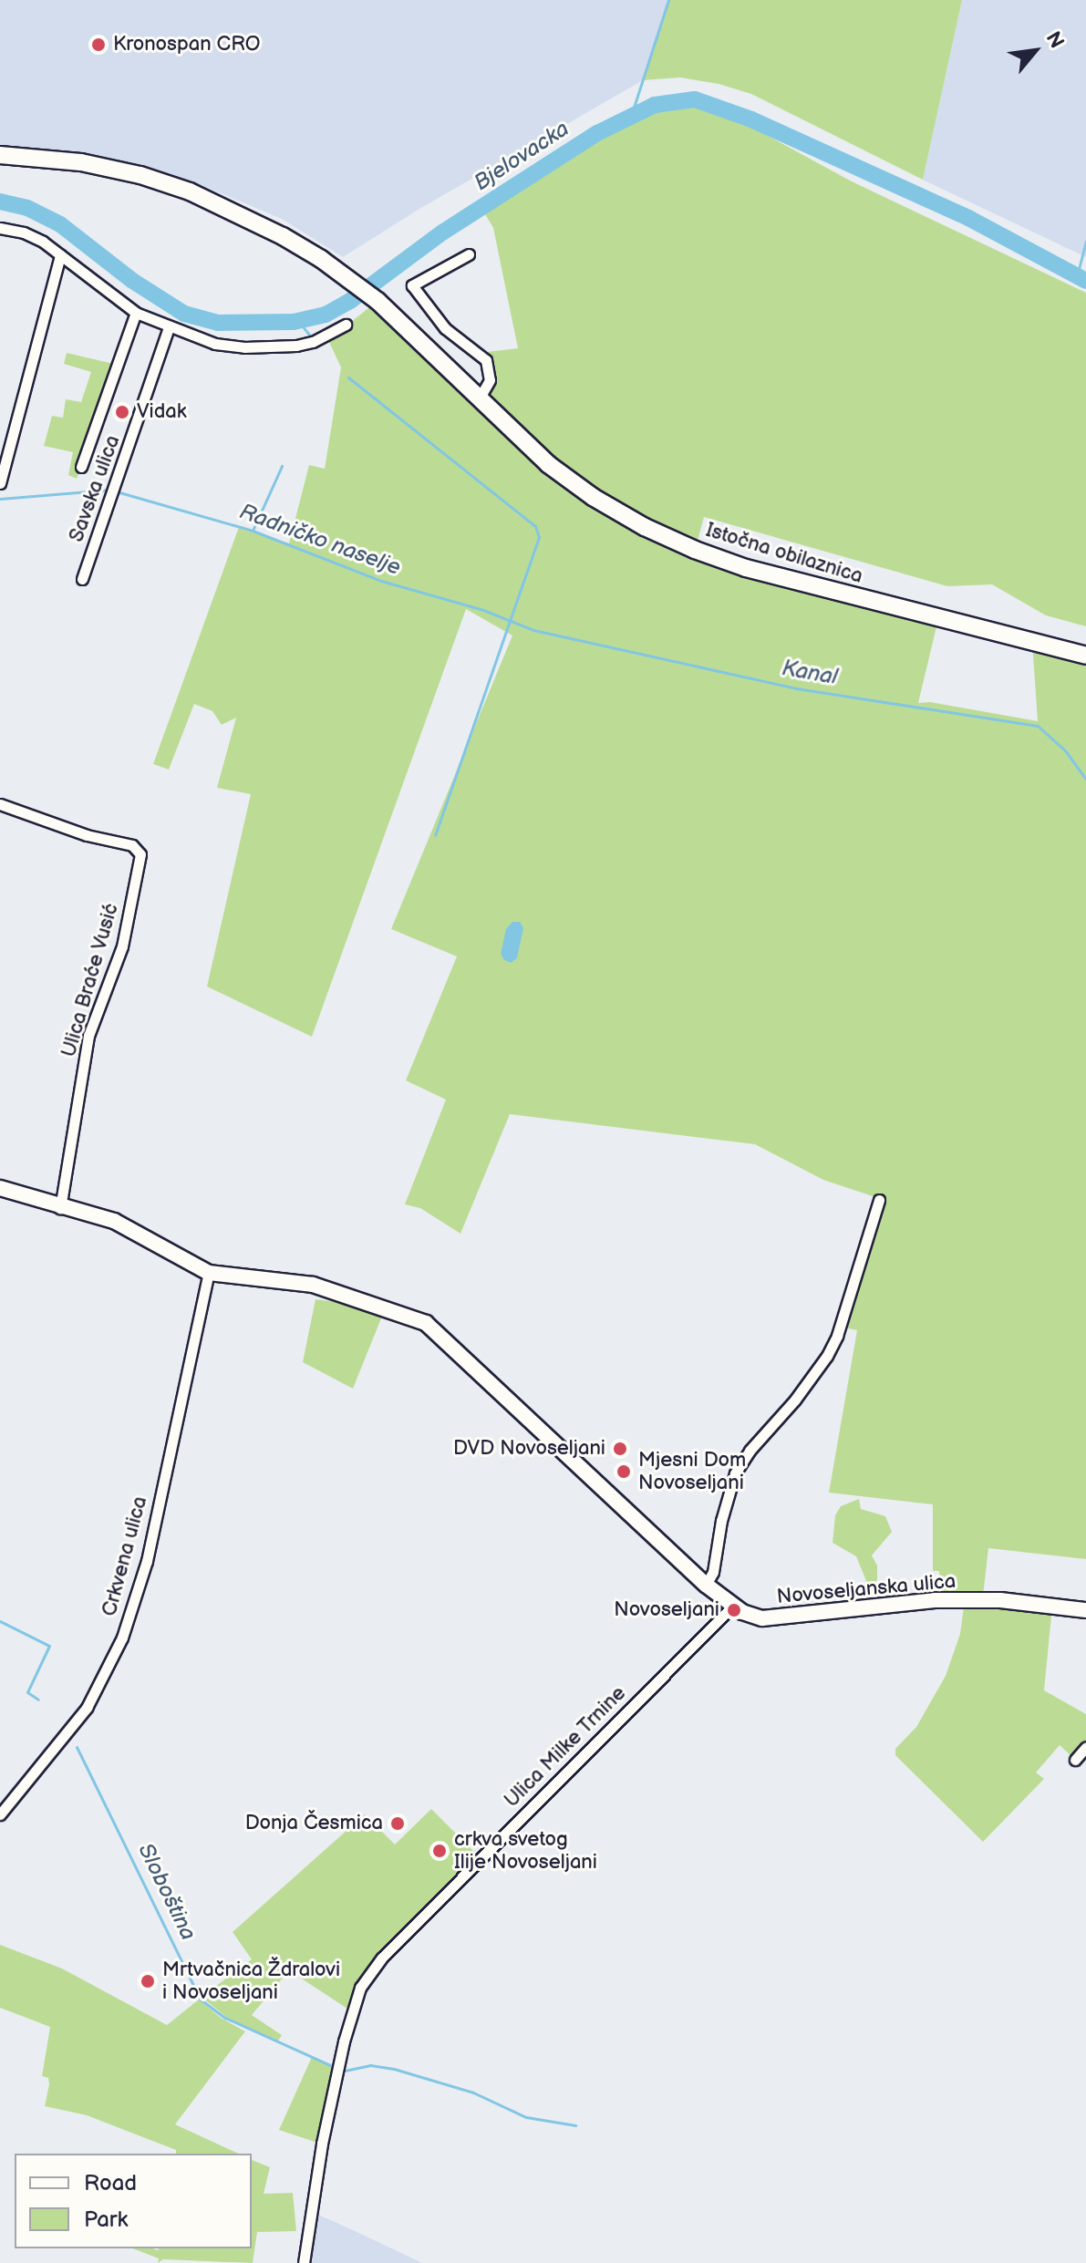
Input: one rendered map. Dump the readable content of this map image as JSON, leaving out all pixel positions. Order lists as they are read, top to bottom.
{
  "streets": {
    "main road": ["Istočna obilaznica", "Novoseljanska ulica"],
    "street": [
      "Savska ulica",
      "Ulica Braće Vusić",
      "Crkvena ulica",
      "Ulica Milke Trnine"
    ]
  },
  "crossings": [
    ["Ulica Braće Vusić", "Novoseljanska ulica"],
    ["Crkvena ulica", "Novoseljanska ulica"],
    ["Novoseljanska ulica", "Ulica Milke Trnine"]
  ],
  "water": [
    "Bjelovacka",
    "Radničko naselje",
    "Kanal",
    "Sloboština"
  ],
  "places": [
    "Kronospan CRO",
    "Vidak",
    "DVD Novoseljani",
    "Mjesni Dom Novoseljani",
    "Novoseljani",
    "Donja Česmica",
    "crkva svetog Ilije Novoseljani",
    "Mrtvačnica Ždralovi i Novoseljani"
  ],
  "legend": ["Road", "Park"],
  "north": "top right"
}
